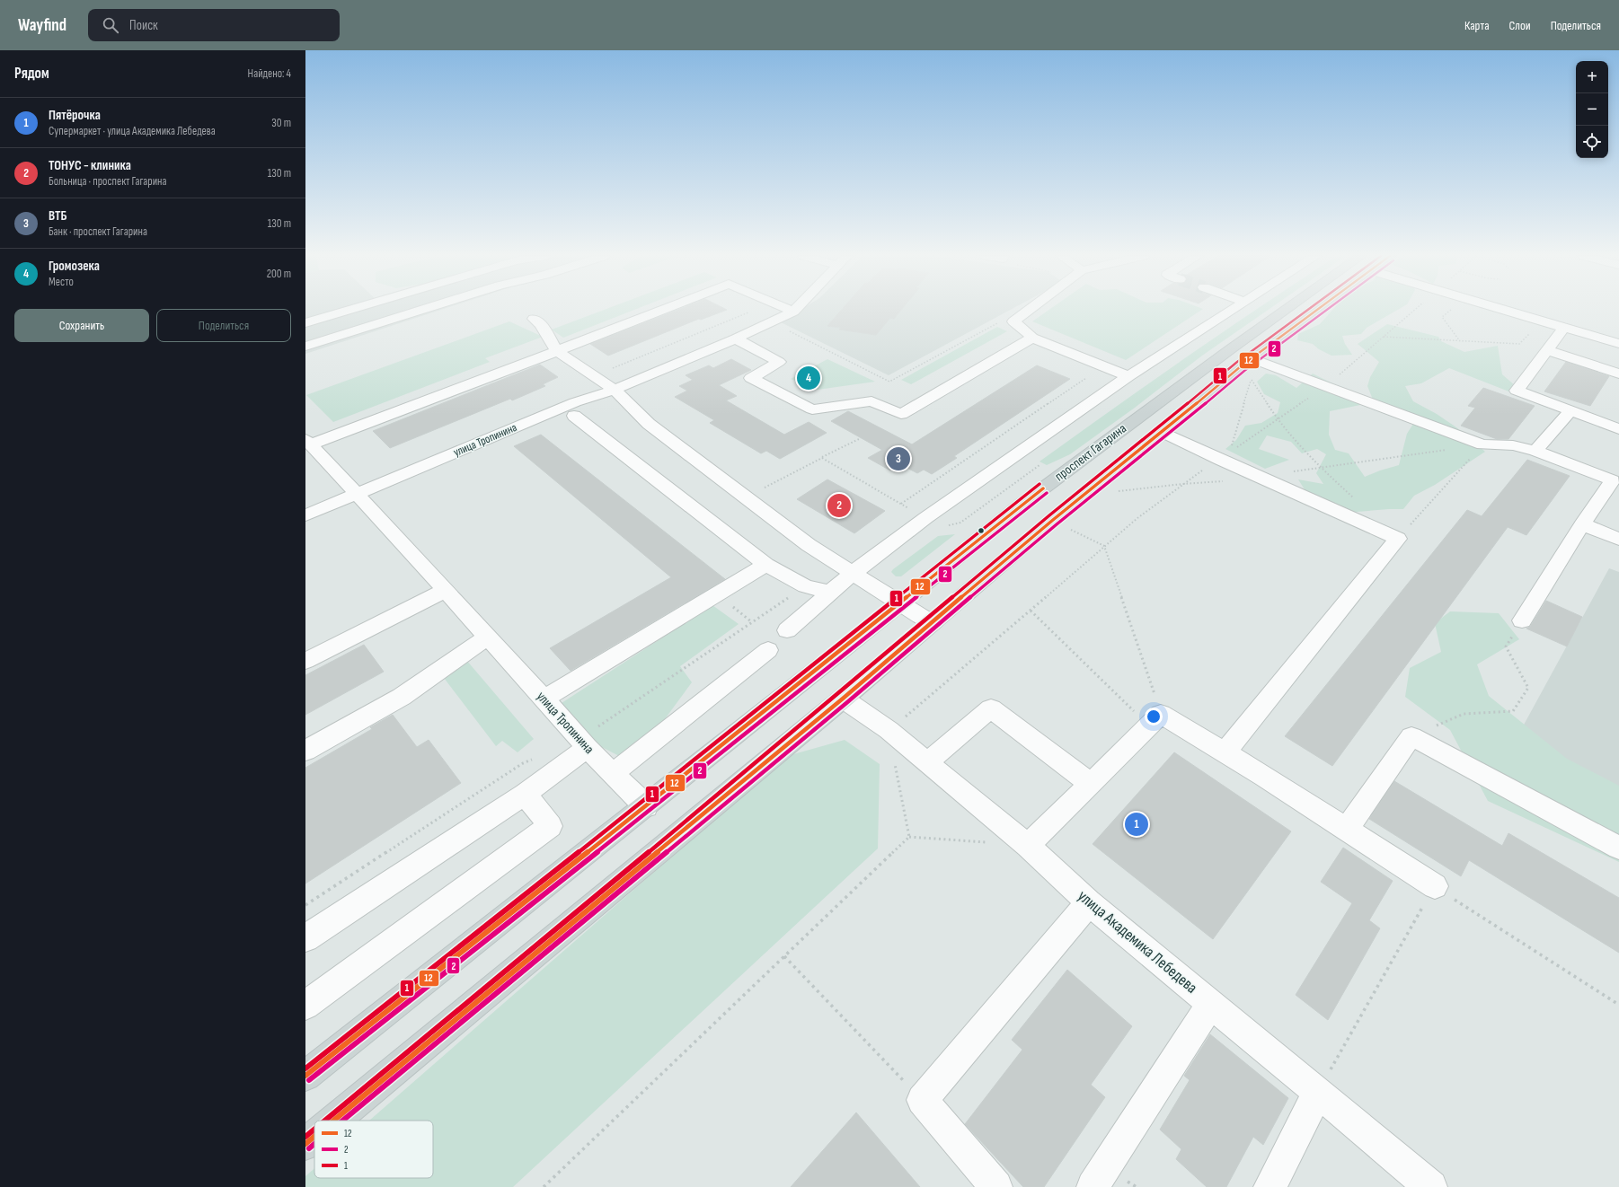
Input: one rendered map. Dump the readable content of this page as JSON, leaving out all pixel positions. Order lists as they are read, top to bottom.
{
  "streets": {
    "main road": ["проспект Гагарина"],
    "street": ["улица Тропинина", "улица Академика Лебедева"]
  },
  "crossings": [
    ["улица Тропинина", "проспект Гагарина"],
    ["проспект Гагарина", "улица Академика Лебедева"]
  ],
  "lines": ["transit line 12", "transit line 2", "transit line 1"],
  "legend": ["12", "2", "1"],
  "page": {
    "header": "Wayfind",
    "search": "Поиск",
    "nav": ["Карта", "Слои", "Поделиться"],
    "heading": ["Рядом", "Найдено: 4"],
    "map_buttons": ["+", "−"],
    "list": [
      {
        "mark": "1",
        "name": "Пятёрочка",
        "note": "Супермаркет · улица Академика Лебедева",
        "value": "30 m"
      },
      {
        "mark": "2",
        "name": "ТОНУС - клиника",
        "note": "Больница · проспект Гагарина",
        "value": "130 m"
      },
      {
        "mark": "3",
        "name": "ВТБ",
        "note": "Банк · проспект Гагарина",
        "value": "130 m"
      },
      {
        "mark": "4",
        "name": "Громозека",
        "note": "Место",
        "value": "200 m"
      }
    ],
    "buttons": ["Сохранить", "Поделиться"],
    "pins": [
      "4",
      "3",
      "2",
      "1"
    ]
  }
}
